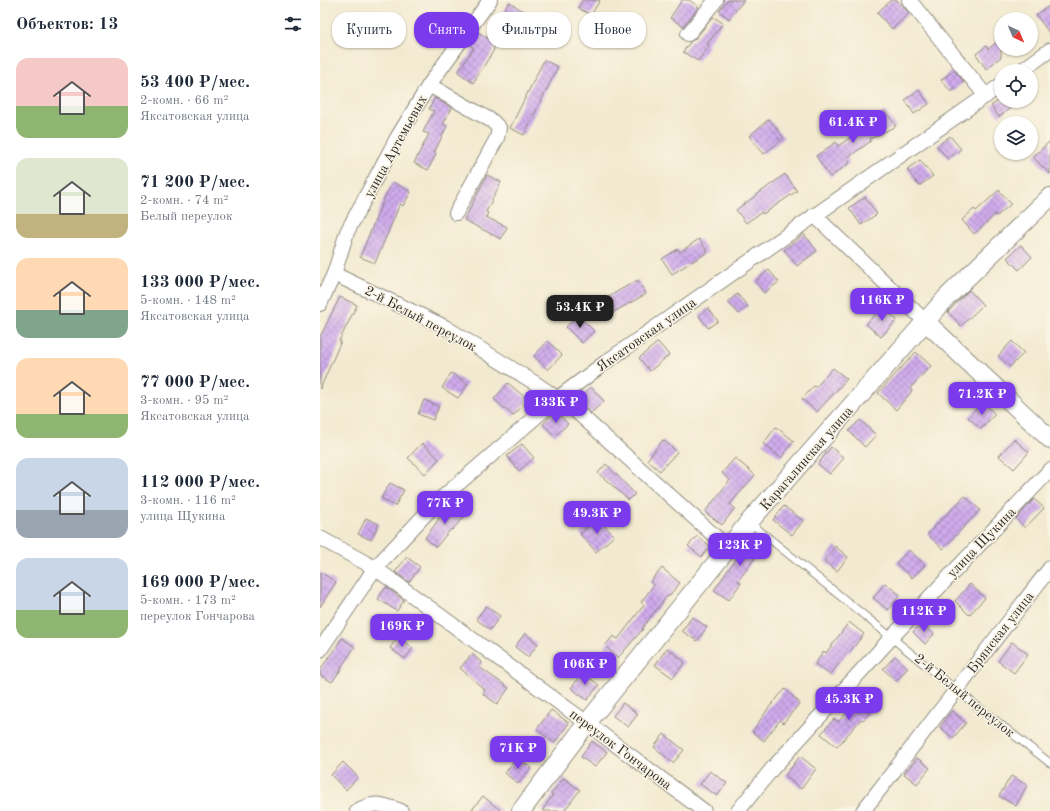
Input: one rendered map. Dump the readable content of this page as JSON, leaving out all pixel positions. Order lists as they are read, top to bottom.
{
  "streets": {
    "street": [
      "улица Артемьевых",
      "2-й Белый переулок",
      "Яксатовская улица",
      "Карагалинская улица",
      "улица Щукина",
      "Брянская улица",
      "переулок Гончарова"
    ]
  },
  "crossings": [
    ["улица Артемьевых", "2-й Белый переулок"],
    ["2-й Белый переулок", "Яксатовская улица"],
    ["2-й Белый переулок", "Карагалинская улица"],
    ["2-й Белый переулок", "улица Щукина"],
    ["2-й Белый переулок", "Брянская улица"],
    ["Яксатовская улица", "переулок Гончарова"],
    ["Карагалинская улица", "переулок Гончарова"]
  ],
  "north": "bottom right",
  "page": {
    "heading": "Объектов: 13",
    "chip": [
      "Купить",
      "Снять",
      "Фильтры",
      "Новое"
    ],
    "list": [
      {
        "name": "53 400 ₽/мес.",
        "note": "2-комн. · 66 m² · Яксатовская улица"
      },
      {
        "name": "71 200 ₽/мес.",
        "note": "2-комн. · 74 m² · Белый переулок"
      },
      {
        "name": "133 000 ₽/мес.",
        "note": "5-комн. · 148 m² · Яксатовская улица"
      },
      {
        "name": "77 000 ₽/мес.",
        "note": "3-комн. · 95 m² · Яксатовская улица"
      },
      {
        "name": "112 000 ₽/мес.",
        "note": "3-комн. · 116 m² · улица Щукина"
      },
      {
        "name": "169 000 ₽/мес.",
        "note": "5-комн. · 173 m² · переулок Гончарова"
      }
    ],
    "price": [
      "61.4K ₽",
      "116K ₽",
      "53.4K ₽",
      "71.2K ₽",
      "133K ₽",
      "77K ₽",
      "49.3K ₽",
      "123K ₽",
      "112K ₽",
      "169K ₽",
      "106K ₽",
      "45.3K ₽",
      "71K ₽"
    ]
  }
}
